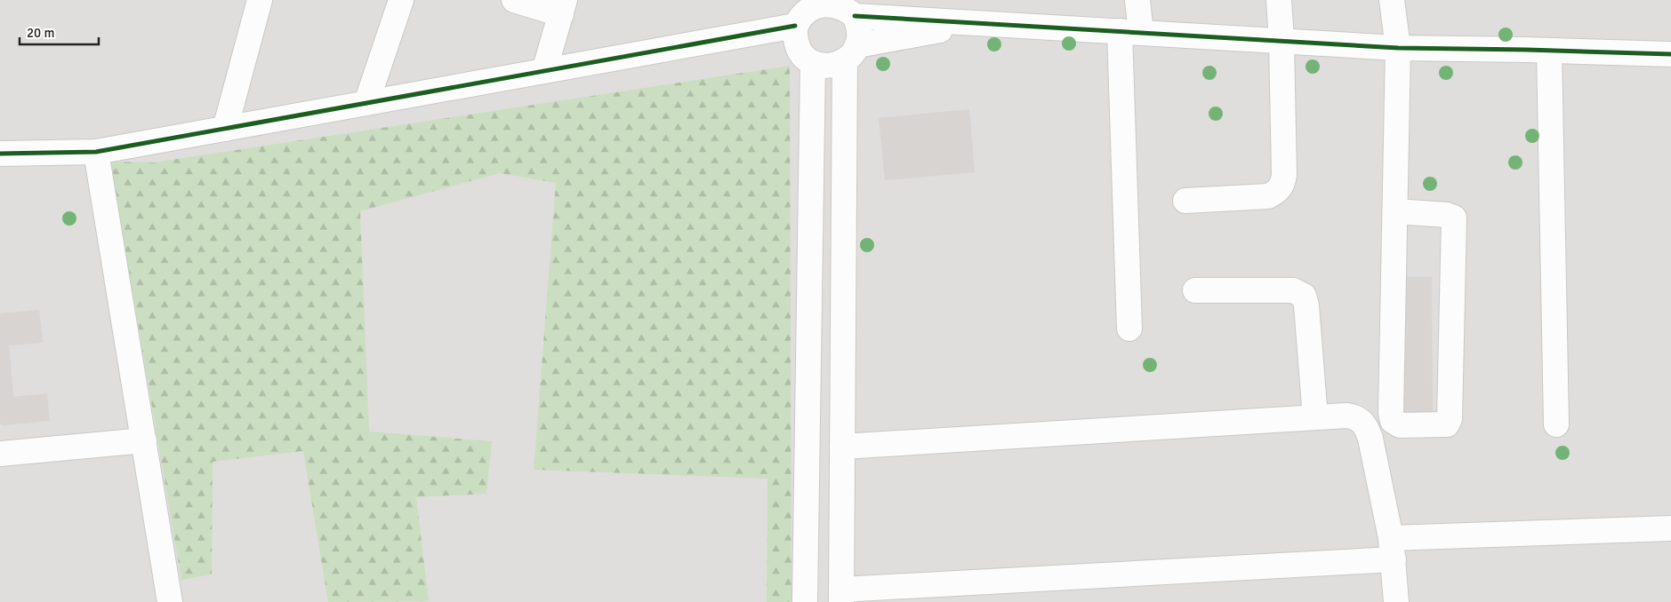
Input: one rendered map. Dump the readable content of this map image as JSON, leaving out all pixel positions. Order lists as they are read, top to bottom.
{
  "scale_bar": "20 m"
}
